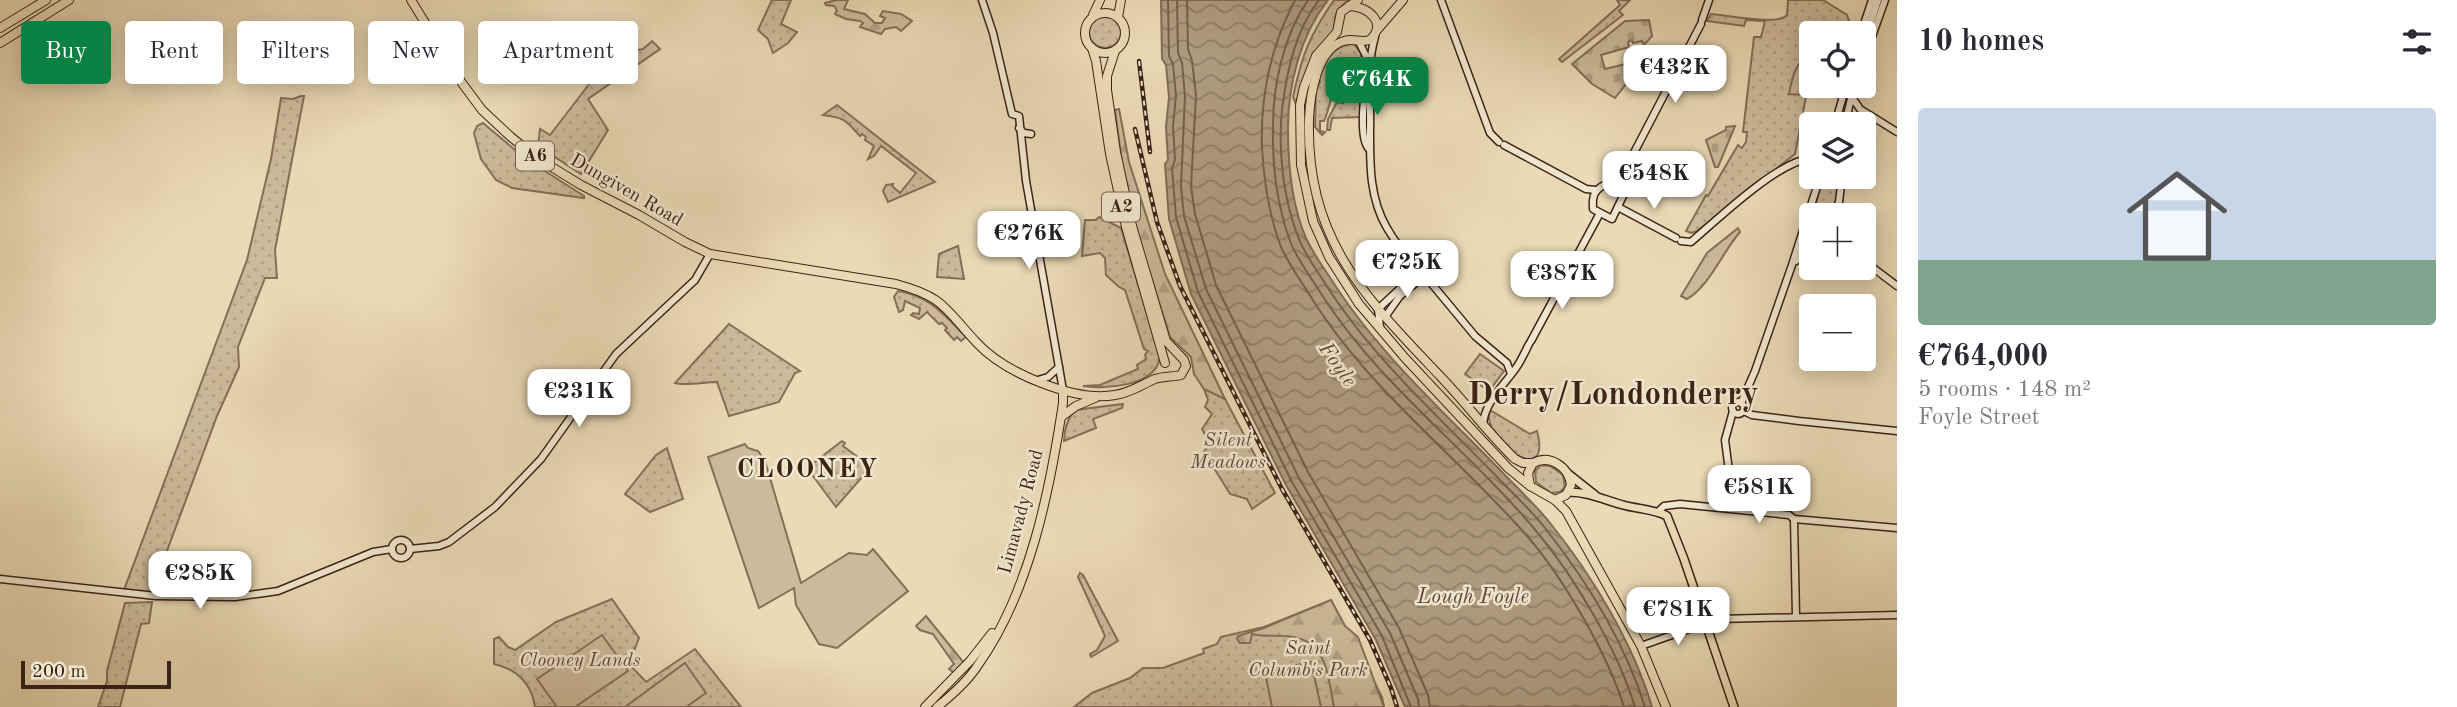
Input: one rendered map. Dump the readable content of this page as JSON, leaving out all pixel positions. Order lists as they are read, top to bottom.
{
  "streets": {
    "highway": [
      "A6",
      "Dungiven Road",
      "A2",
      "Limavady Road"
    ]
  },
  "crossings": [
    ["A6", "Dungiven Road"],
    ["A6", "Limavady Road"]
  ],
  "districts": ["Derry/Londonderry", "CLOONEY"],
  "water": ["Foyle", "Lough Foyle"],
  "parks": ["Silent Meadows", "Saint Columb's Park", "Clooney Lands"],
  "scale_bar": "200 m",
  "page": {
    "heading": "10 homes",
    "map_buttons": ["+", "−"],
    "chip": [
      "Buy",
      "Rent",
      "Filters",
      "New",
      "Apartment"
    ],
    "price": [
      "€432K",
      "€764K",
      "€548K",
      "€276K",
      "€725K",
      "€387K",
      "€231K",
      "€581K",
      "€285K",
      "€781K"
    ],
    "list": [
      {
        "name": "€764,000",
        "note": "5 rooms · 148 m² · Foyle Street"
      }
    ],
    "scale": "200 m"
  }
}
